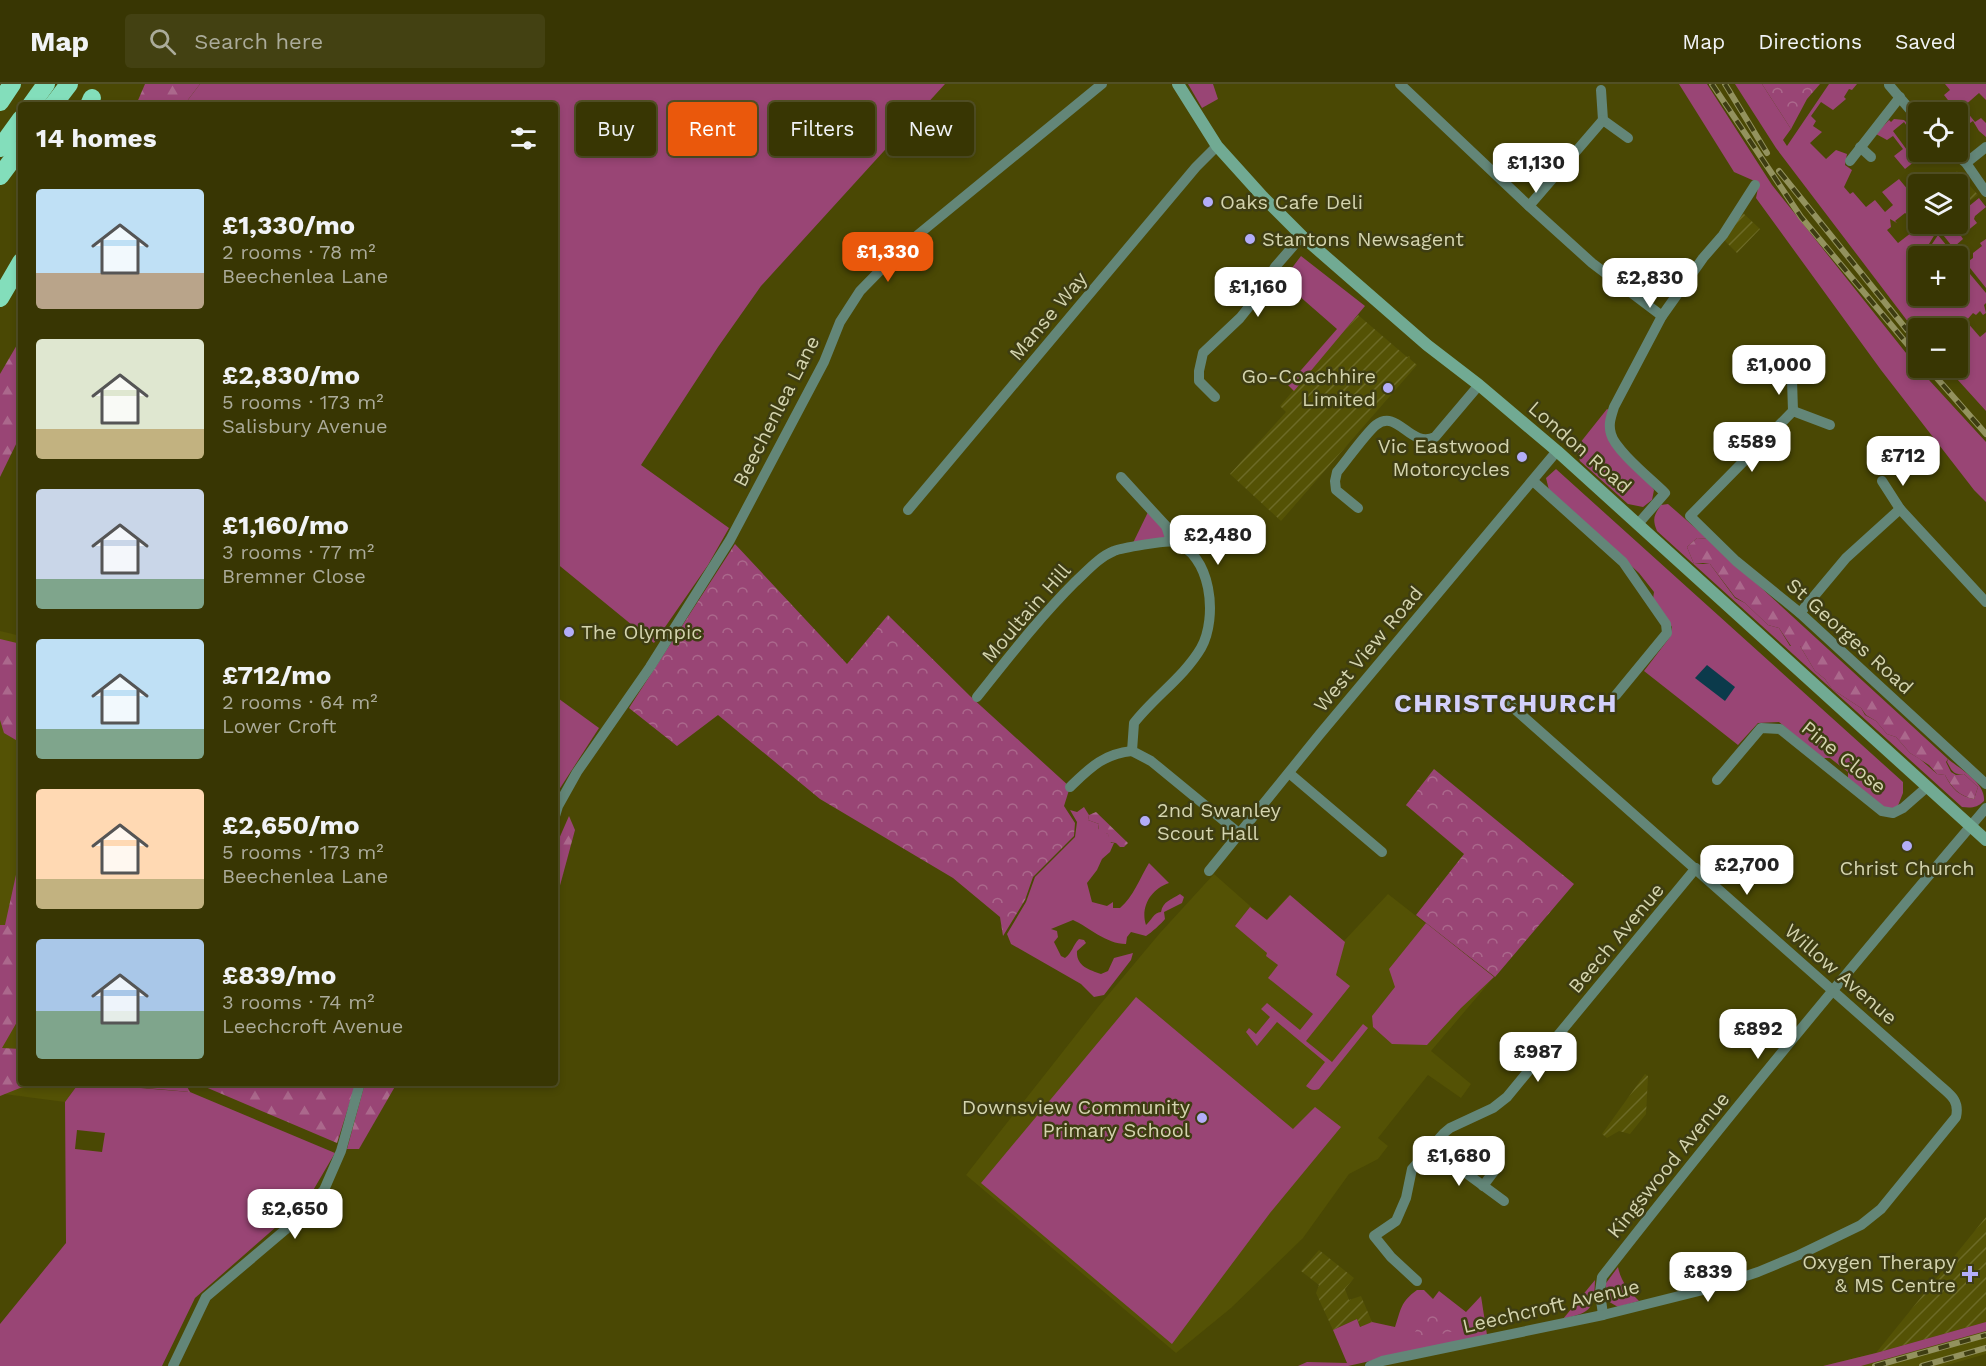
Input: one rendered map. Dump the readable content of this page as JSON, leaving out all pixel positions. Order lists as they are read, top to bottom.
{
  "streets": {
    "main road": ["London Road"],
    "street": [
      "Manse Way",
      "Beechenlea Lane",
      "Moultain Hill",
      "St Georges Road",
      "West View Road",
      "Pine Close",
      "Beech Avenue",
      "Willow Avenue",
      "Kingswood Avenue",
      "Leechcroft Avenue"
    ]
  },
  "crossings": [
    ["Manse Way", "London Road"],
    ["London Road", "West View Road"],
    ["London Road", "Pine Close"],
    ["London Road", "Kingswood Avenue"],
    ["Beech Avenue", "Willow Avenue"],
    ["Willow Avenue", "Kingswood Avenue"],
    ["Willow Avenue", "Leechcroft Avenue"],
    ["Kingswood Avenue", "Leechcroft Avenue"]
  ],
  "districts": ["CHRISTCHURCH"],
  "places": {
    "other": [
      "Oaks Cafe Deli",
      "Stantons Newsagent",
      "Go-Coachhire Limited",
      "Vic Eastwood Motorcycles",
      "The Olympic",
      "2nd Swanley Scout Hall",
      "Christ Church",
      "Downsview Community Primary School"
    ],
    "health": ["Oxygen Therapy & MS Centre"]
  },
  "page": {
    "header": "Map",
    "search": "Search here",
    "nav": ["Map", "Directions", "Saved"],
    "map_buttons": ["+", "−"],
    "chip": [
      "Buy",
      "Rent",
      "Filters",
      "New"
    ],
    "heading": "14 homes",
    "price": [
      "£1,130",
      "£1,330",
      "£2,830",
      "£1,160",
      "£1,000",
      "£589",
      "£712",
      "£2,480",
      "£2,700",
      "£892",
      "£987",
      "£1,680",
      "£2,650",
      "£839"
    ],
    "list": [
      {
        "name": "£1,330/mo",
        "note": "2 rooms · 78 m² · Beechenlea Lane"
      },
      {
        "name": "£2,830/mo",
        "note": "5 rooms · 173 m² · Salisbury Avenue"
      },
      {
        "name": "£1,160/mo",
        "note": "3 rooms · 77 m² · Bremner Close"
      },
      {
        "name": "£712/mo",
        "note": "2 rooms · 64 m² · Lower Croft"
      },
      {
        "name": "£2,650/mo",
        "note": "5 rooms · 173 m² · Beechenlea Lane"
      },
      {
        "name": "£839/mo",
        "note": "3 rooms · 74 m² · Leechcroft Avenue"
      }
    ]
  }
}
